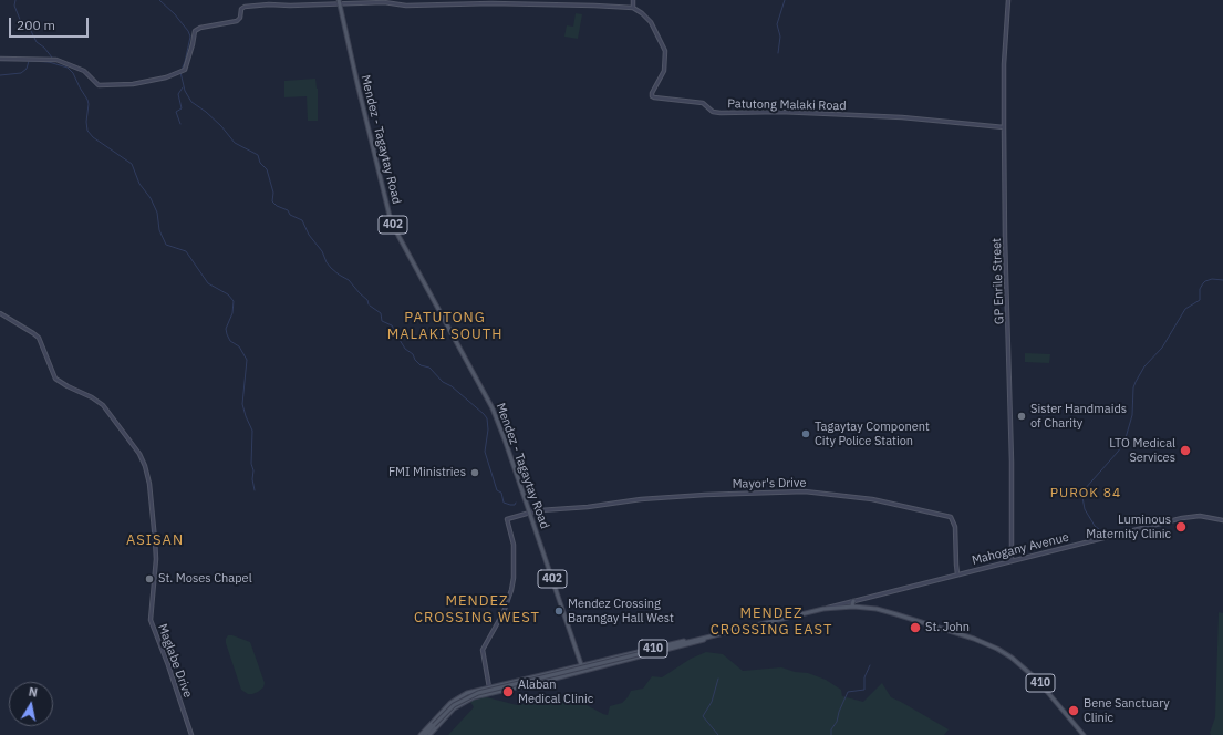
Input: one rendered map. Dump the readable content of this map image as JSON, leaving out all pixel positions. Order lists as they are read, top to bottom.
{
  "streets": {
    "main road": ["Mendez - Tagaytay Road", "402", "410"],
    "street": [
      "Patutong Malaki Road",
      "GP Enrile Street",
      "Mayor's Drive",
      "Mahogany Avenue",
      "Maglabe Drive"
    ]
  },
  "crossings": [
    ["Patutong Malaki Road", "GP Enrile Street"],
    ["Mendez - Tagaytay Road", "402"],
    ["Mendez - Tagaytay Road", "Mayor's Drive"],
    ["Mendez - Tagaytay Road", "410"],
    ["402", "410"],
    ["GP Enrile Street", "Mahogany Avenue"],
    ["Mayor's Drive", "Mahogany Avenue"],
    ["Mahogany Avenue", "410"]
  ],
  "districts": [
    "PATUTONG MALAKI SOUTH",
    "PUROK 84",
    "ASISAN",
    "MENDEZ CROSSING WEST",
    "MENDEZ CROSSING EAST"
  ],
  "places": [
    "Sister Handmaids of Charity",
    "Tagaytay Component City Police Station",
    "LTO Medical Services",
    "FMI Ministries",
    "Luminous Maternity Clinic",
    "St. Moses Chapel",
    "Mendez Crossing Barangay Hall West",
    "St. John",
    "Alaban Medical Clinic",
    "Bene Sanctuary Clinic"
  ],
  "scale_bar": "200 m",
  "north": "top"
}
